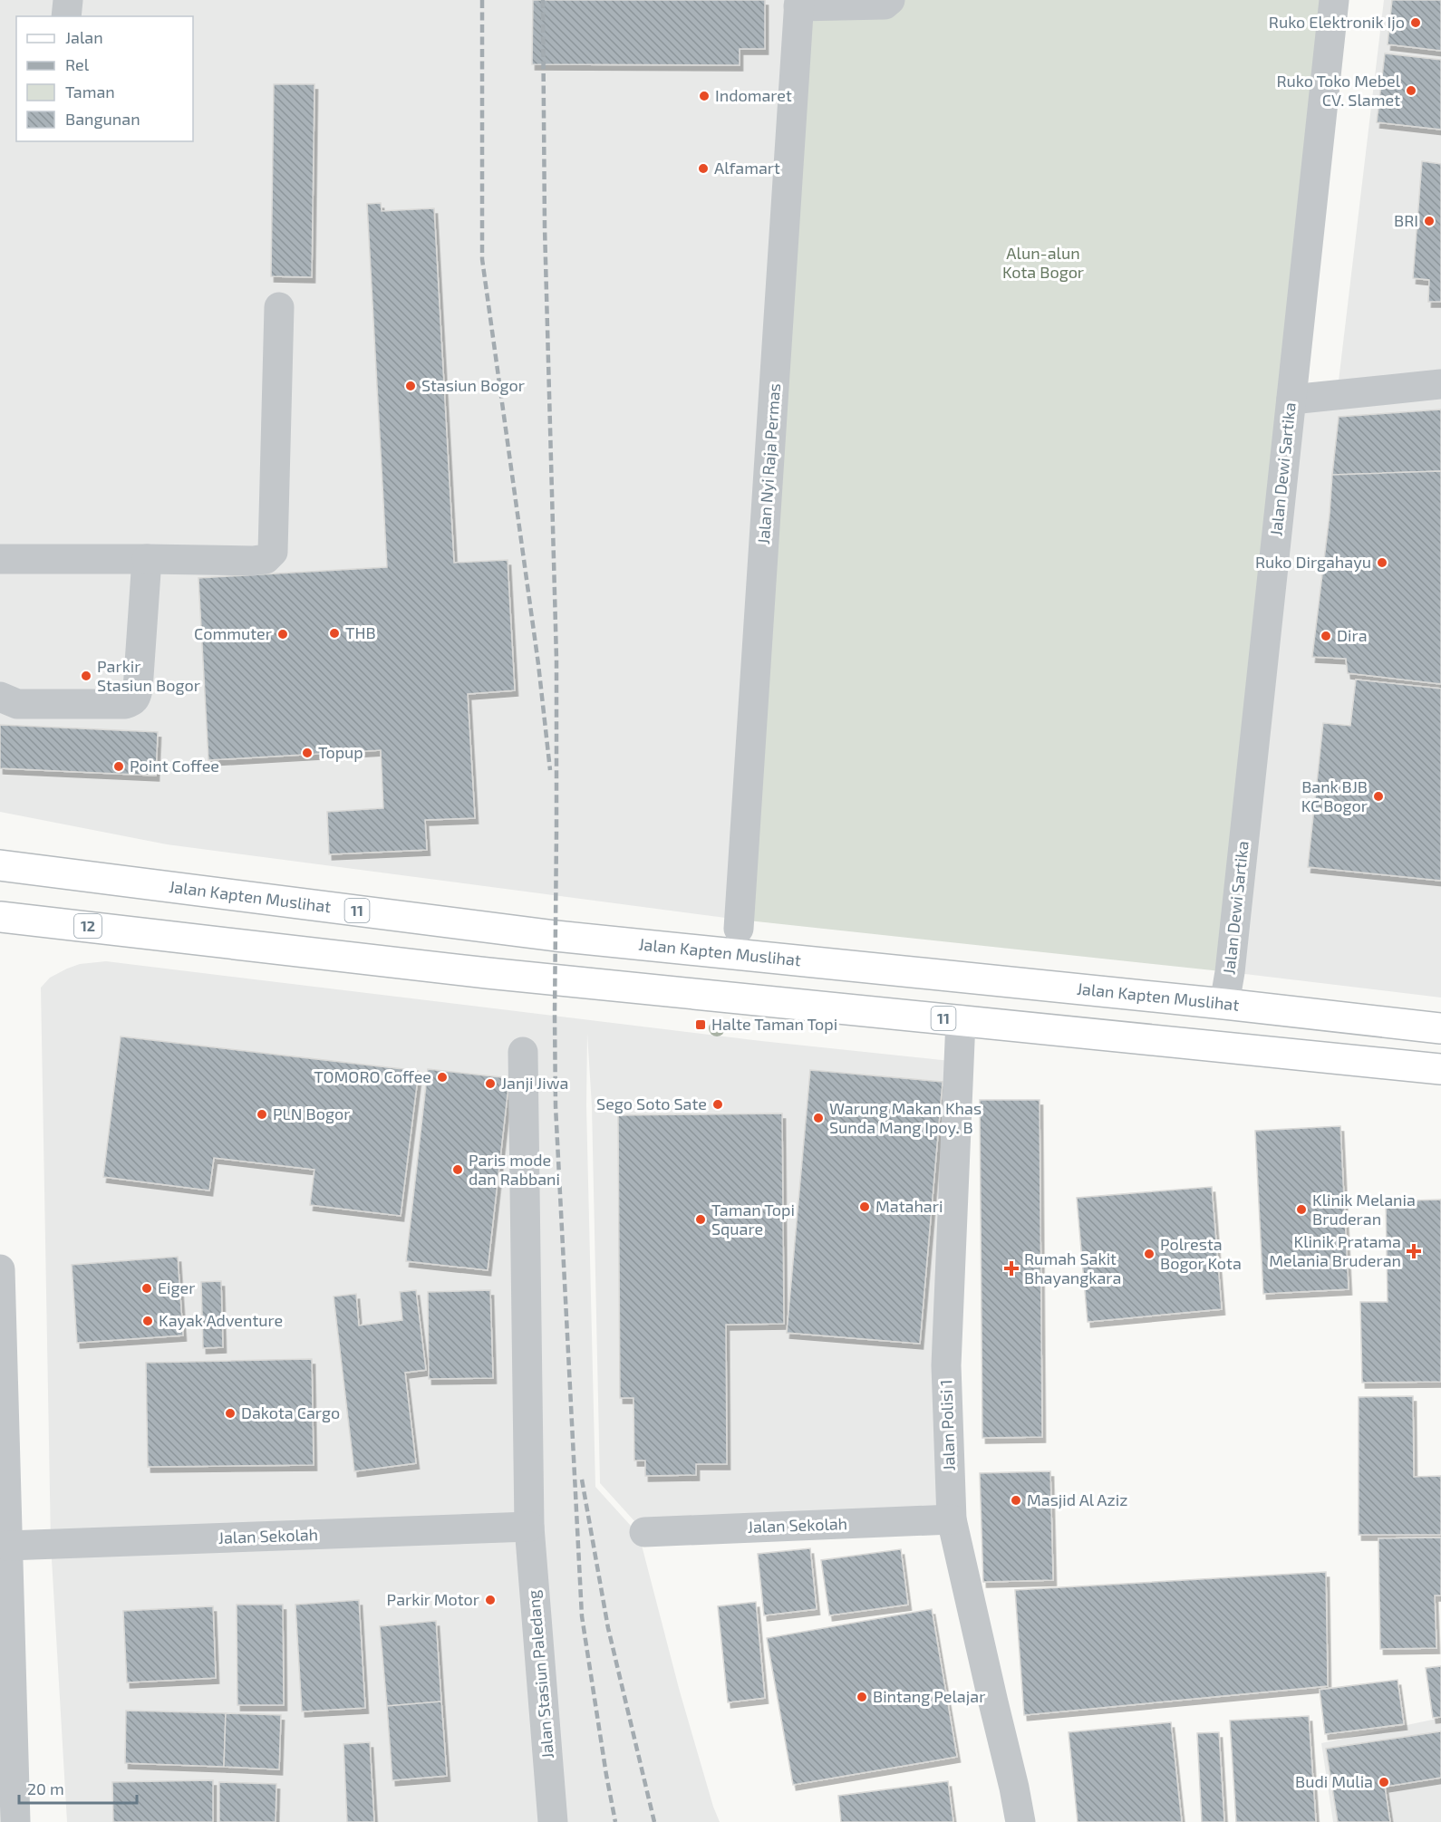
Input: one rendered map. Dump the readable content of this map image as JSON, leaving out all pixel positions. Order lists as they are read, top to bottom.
{
  "streets": {
    "main road": ["Jalan Kapten Muslihat", "11", "12"],
    "street": [
      "Jalan Nyi Raja Permas",
      "Jalan Dewi Sartika",
      "Jalan Polisi 1",
      "Jalan Sekolah",
      "Jalan Stasiun Paledang"
    ]
  },
  "crossings": [
    ["Jalan Dewi Sartika", "Jalan Kapten Muslihat"],
    ["11", "12"],
    ["11", "Jalan Polisi 1"],
    ["Jalan Polisi 1", "Jalan Sekolah"],
    ["Jalan Sekolah", "Jalan Stasiun Paledang"]
  ],
  "parks": ["Alun-alun Kota Bogor"],
  "places": {
    "other": [
      "Ruko Elektronik Ijo",
      "Ruko Toko Mebel CV. Slamet",
      "Indomaret",
      "Alfamart",
      "BRI",
      "Stasiun Bogor",
      "Ruko Dirgahayu",
      "THB",
      "Commuter",
      "Dira",
      "Parkir Stasiun Bogor",
      "Topup",
      "Point Coffee",
      "Bank BJB KC Bogor",
      "TOMORO Coffee",
      "Janji Jiwa",
      "Sego Soto Sate",
      "PLN Bogor",
      "Warung Makan Khas Sunda Mang Ipoy. B",
      "Paris mode dan Rabbani",
      "Matahari",
      "Klinik Melania Bruderan",
      "Taman Topi Square",
      "Polresta Bogor Kota",
      "Eiger",
      "Kayak Adventure",
      "Dakota Cargo",
      "Masjid Al Aziz",
      "Parkir Motor",
      "Bintang Pelajar",
      "Budi Mulia"
    ],
    "transit": ["Halte Taman Topi"],
    "health": ["Klinik Pratama Melania Bruderan", "Rumah Sakit Bhayangkara"]
  },
  "legend": [
    "Jalan",
    "Rel",
    "Taman",
    "Bangunan"
  ],
  "scale_bar": "20 m"
}
